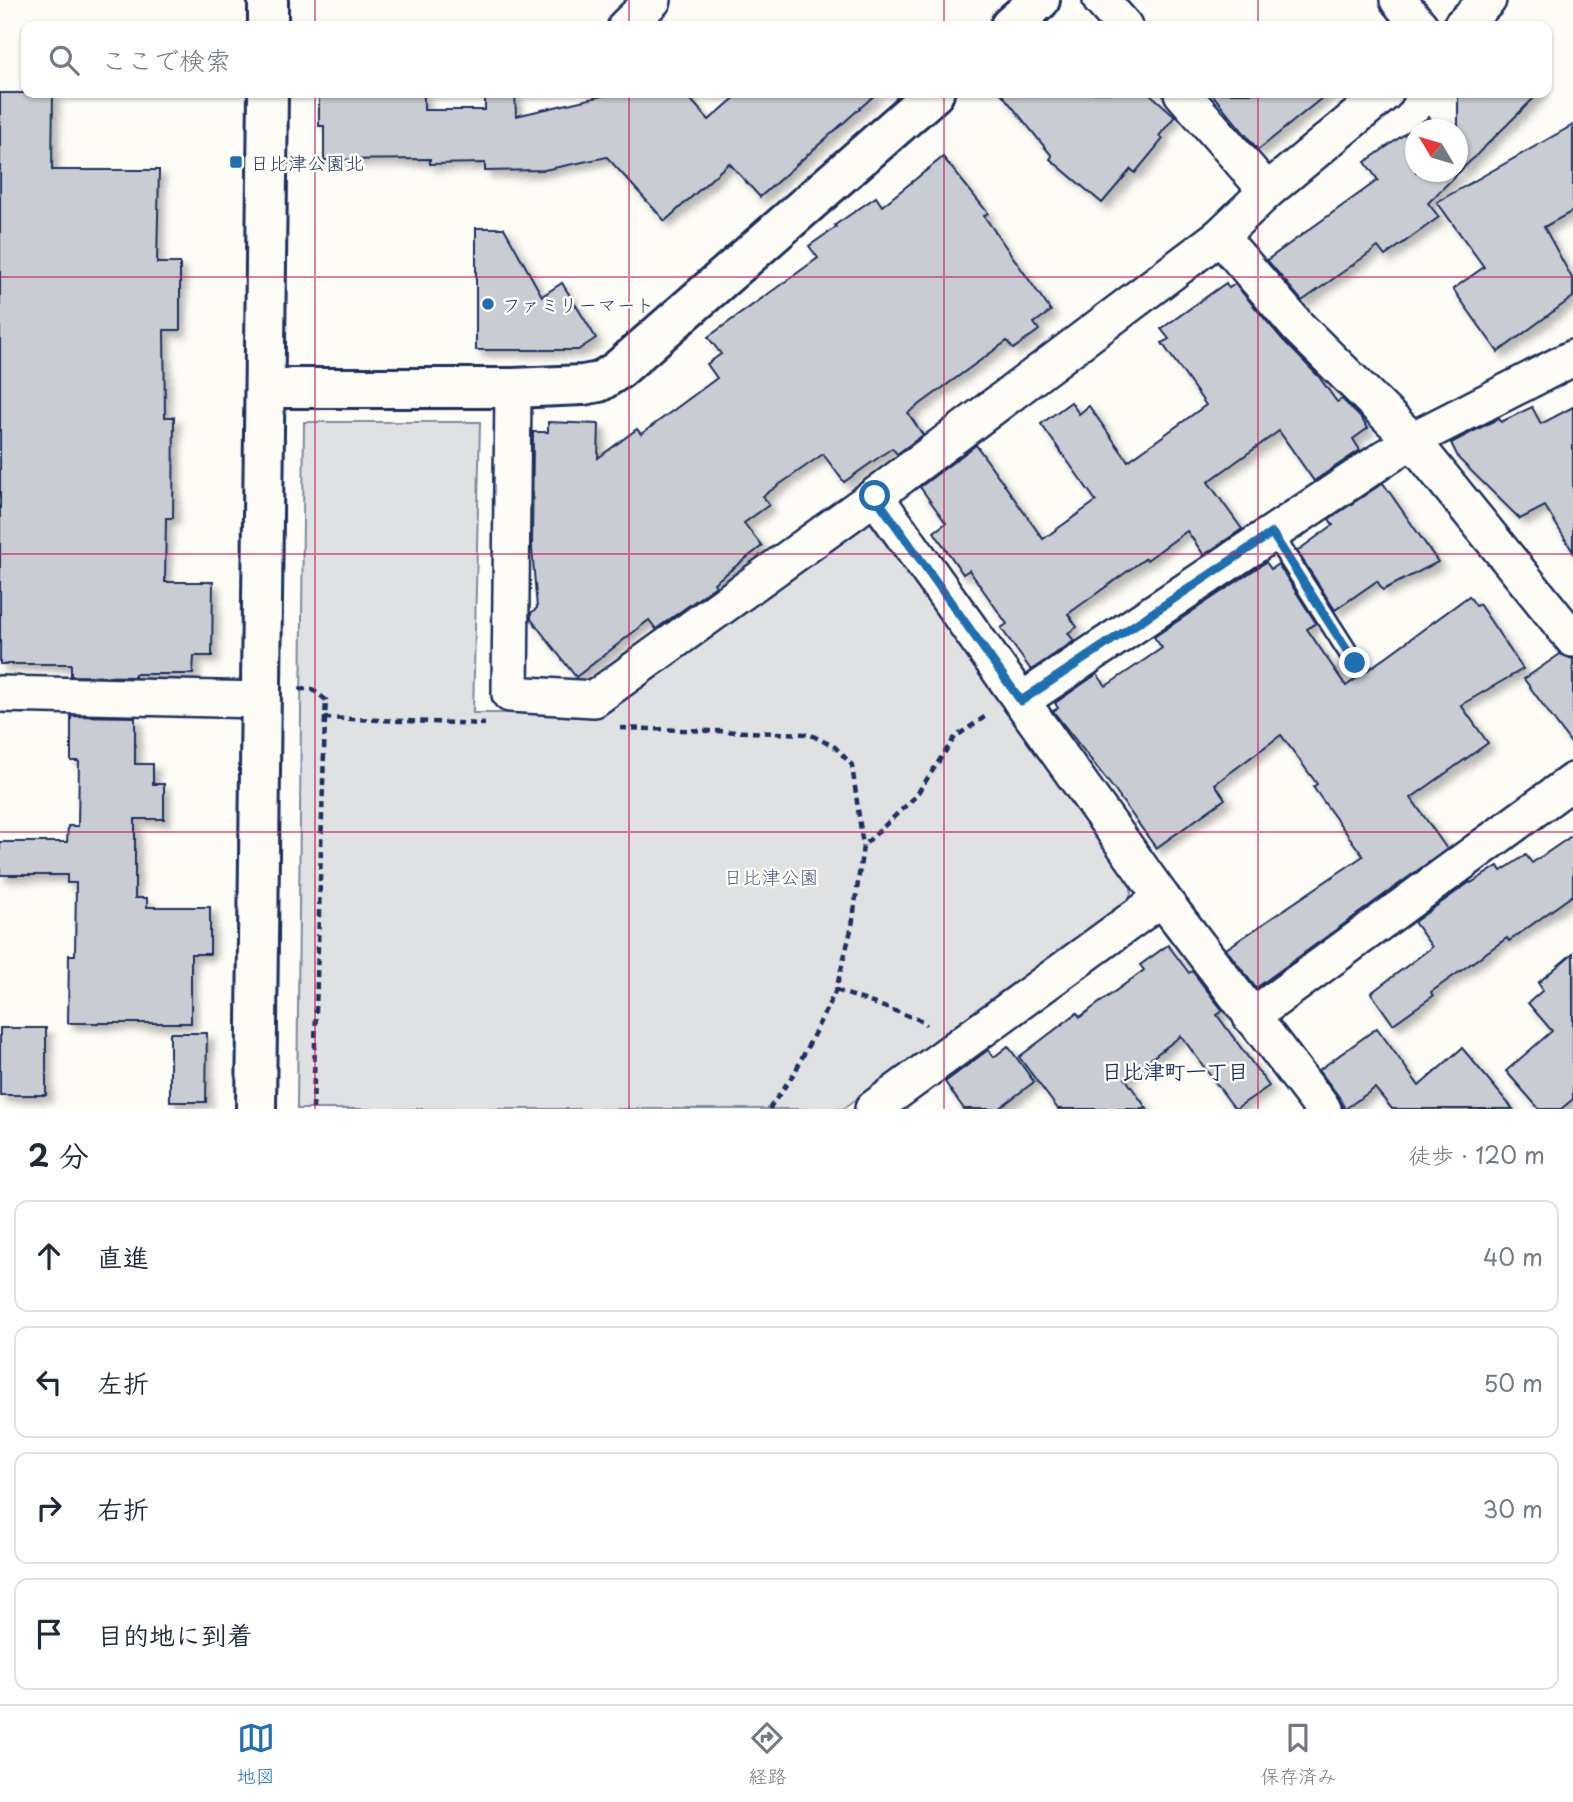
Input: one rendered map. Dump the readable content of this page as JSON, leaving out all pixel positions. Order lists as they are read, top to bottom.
{
  "districts": ["日比津町一丁目"],
  "parks": ["日比津公園"],
  "places": {
    "transit": ["日比津公園北"],
    "other": ["ファミリーマート"]
  },
  "north": "top left",
  "page": {
    "search": "ここで検索",
    "heading": ["2 分", "徒歩 · 120 m"],
    "list": [
      ["直進", "40 m"],
      ["左折", "50 m"],
      ["右折", "30 m"],
      "目的地に到着"
    ],
    "nav": ["地図", "経路", "保存済み"]
  }
}
